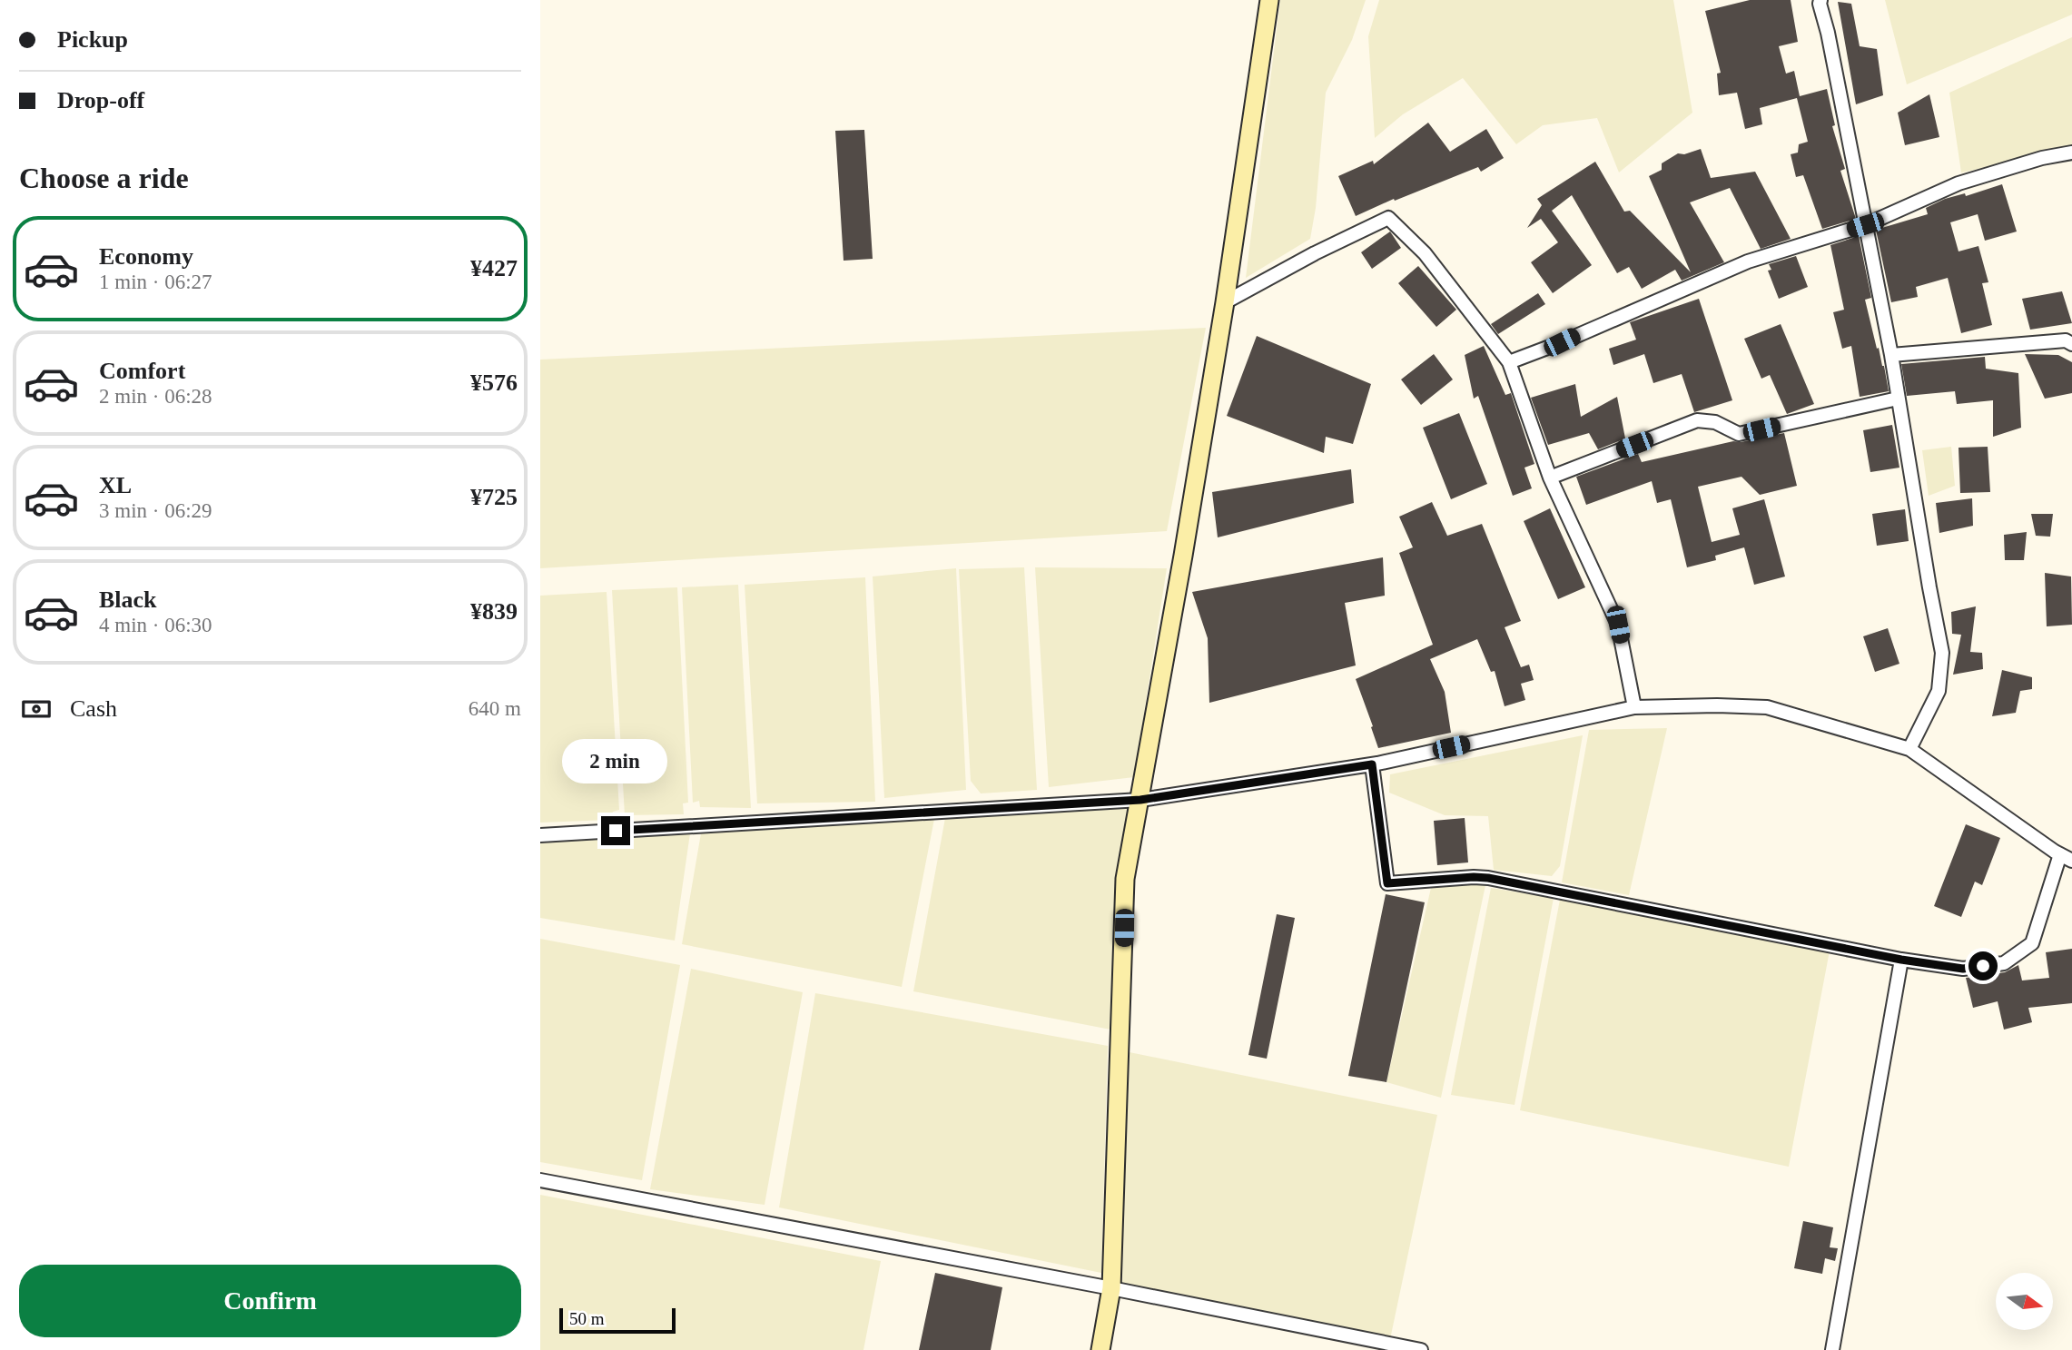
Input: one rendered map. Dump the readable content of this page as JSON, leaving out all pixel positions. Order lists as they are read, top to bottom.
{
  "scale_bar": "50 m",
  "north": "right",
  "page": {
    "banner": ["Pickup", "Drop-off"],
    "heading": "Choose a ride",
    "list": [
      {
        "name": "Economy",
        "note": "1 min · 06:27",
        "value": "¥427"
      },
      {
        "name": "Comfort",
        "note": "2 min · 06:28",
        "value": "¥576"
      },
      {
        "name": "XL",
        "note": "3 min · 06:29",
        "value": "¥725"
      },
      {
        "name": "Black",
        "note": "4 min · 06:30",
        "value": "¥839"
      }
    ],
    "pay": ["Cash", "640 m"],
    "bubble": "2 min",
    "buttons": "Confirm",
    "scale": "50 m"
  }
}
